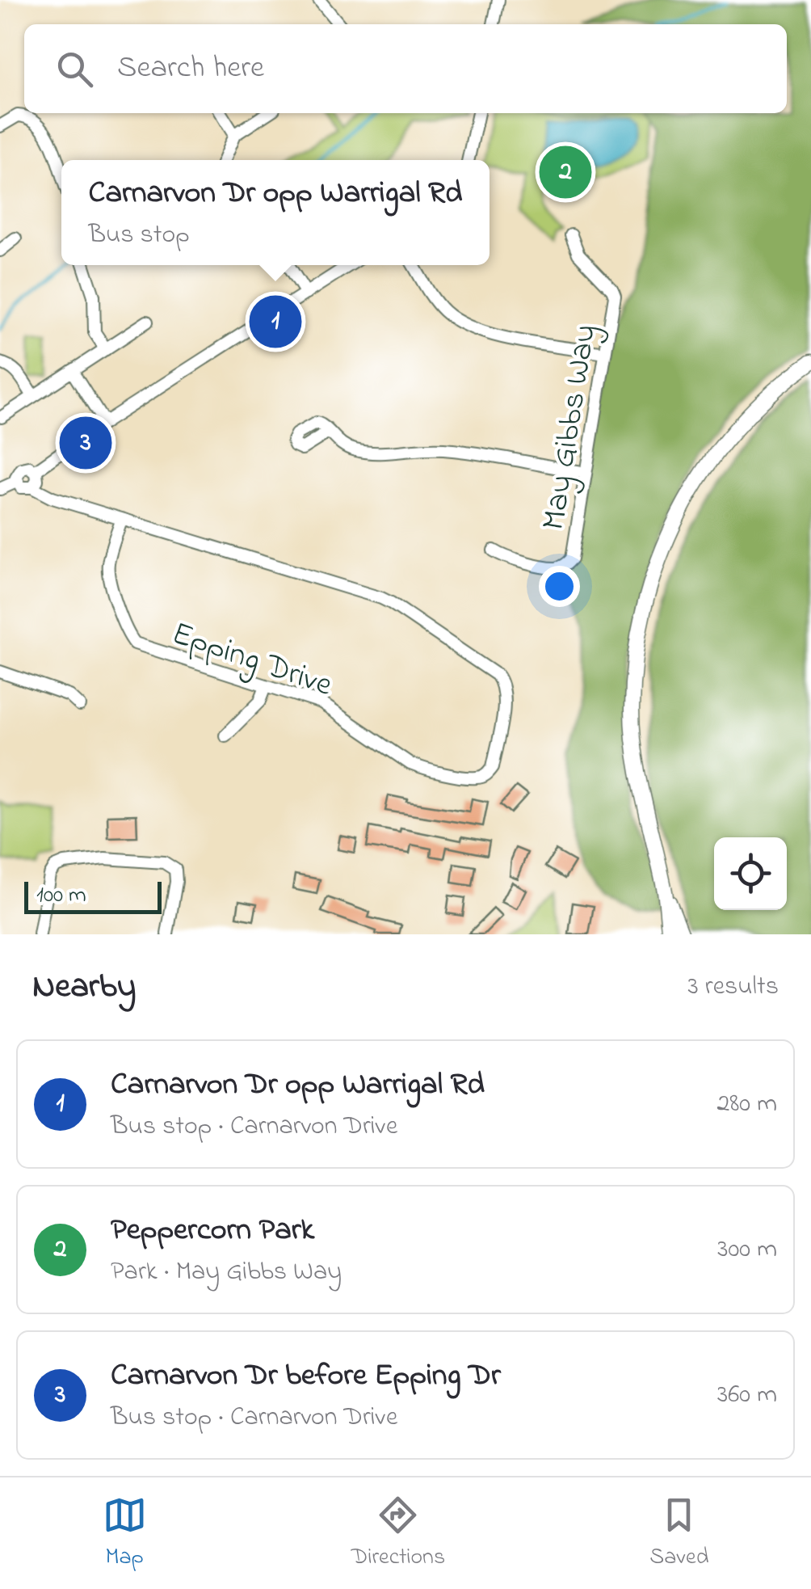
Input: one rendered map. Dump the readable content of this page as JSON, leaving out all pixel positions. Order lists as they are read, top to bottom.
{
  "streets": {
    "street": ["May Gibbs Way", "Epping Drive"]
  },
  "scale_bar": "100 m",
  "page": {
    "search": "Search here",
    "pins": ["2", "1", "3"],
    "popup": ["Carnarvon Dr opp Warrigal Rd", "Bus stop"],
    "scale": "100 m",
    "heading": ["Nearby", "3 results"],
    "list": [
      {
        "mark": "1",
        "name": "Carnarvon Dr opp Warrigal Rd",
        "note": "Bus stop · Carnarvon Drive",
        "value": "280 m"
      },
      {
        "mark": "2",
        "name": "Peppercorn Park",
        "note": "Park · May Gibbs Way",
        "value": "300 m"
      },
      {
        "mark": "3",
        "name": "Carnarvon Dr before Epping Dr",
        "note": "Bus stop · Carnarvon Drive",
        "value": "360 m"
      }
    ],
    "nav": ["Map", "Directions", "Saved"]
  }
}
